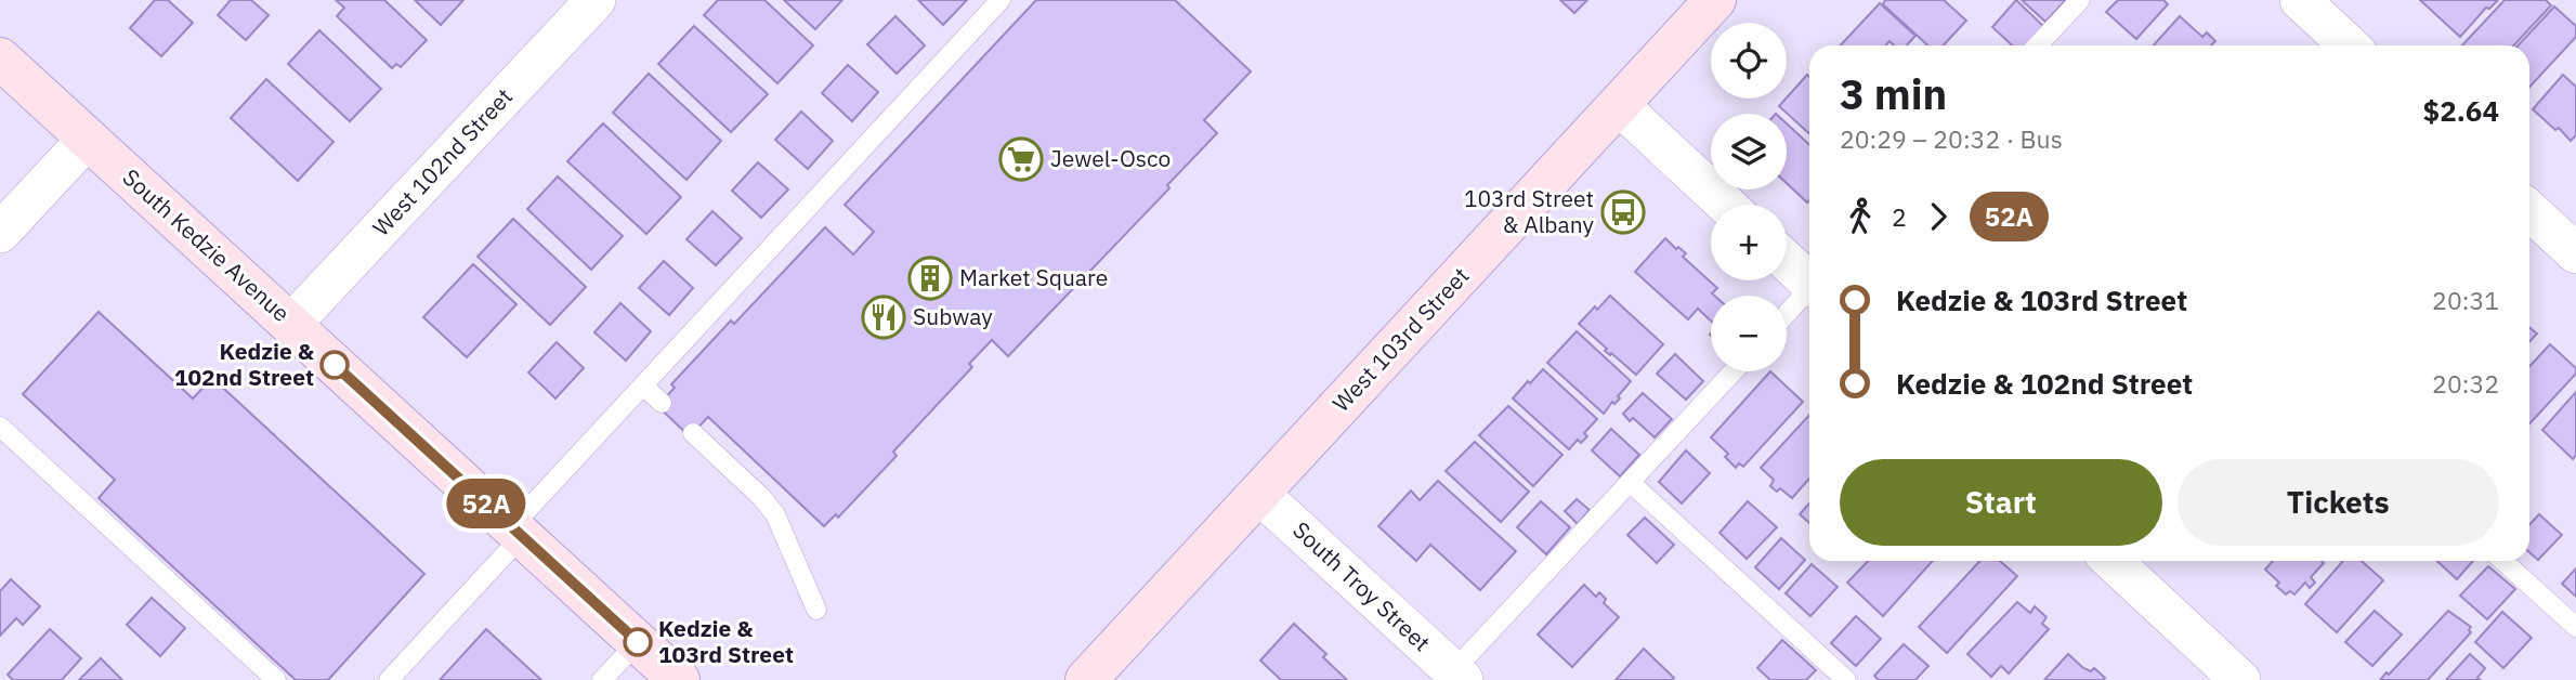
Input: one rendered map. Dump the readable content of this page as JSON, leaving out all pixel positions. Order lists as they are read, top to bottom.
{
  "streets": {
    "main road": ["South Kedzie Avenue", "West 103rd Street"],
    "street": ["West 102nd Street", "South Troy Street"]
  },
  "crossings": [
    ["West 102nd Street", "South Kedzie Avenue"],
    ["West 103rd Street", "South Troy Street"]
  ],
  "places": {
    "supermarket": ["Jewel-Osco"],
    "bus stop": ["103rd Street & Albany"],
    "building": ["Market Square"],
    "restaurant": ["Subway"],
    "other": ["Kedzie & 102nd Street", "Kedzie & 103rd Street"]
  },
  "lines": ["bus line 52A"],
  "page": {
    "on_map": "52A",
    "map_buttons": ["+", "−"],
    "heading": ["3 min", "20:29 – 20:32 · Bus", "$2.64"],
    "legs": ["2", "52A"],
    "list": [
      {
        "name": "Kedzie & 103rd Street",
        "value": "20:31"
      },
      {
        "name": "Kedzie & 102nd Street",
        "value": "20:32"
      }
    ],
    "buttons": ["Start", "Tickets"]
  }
}
